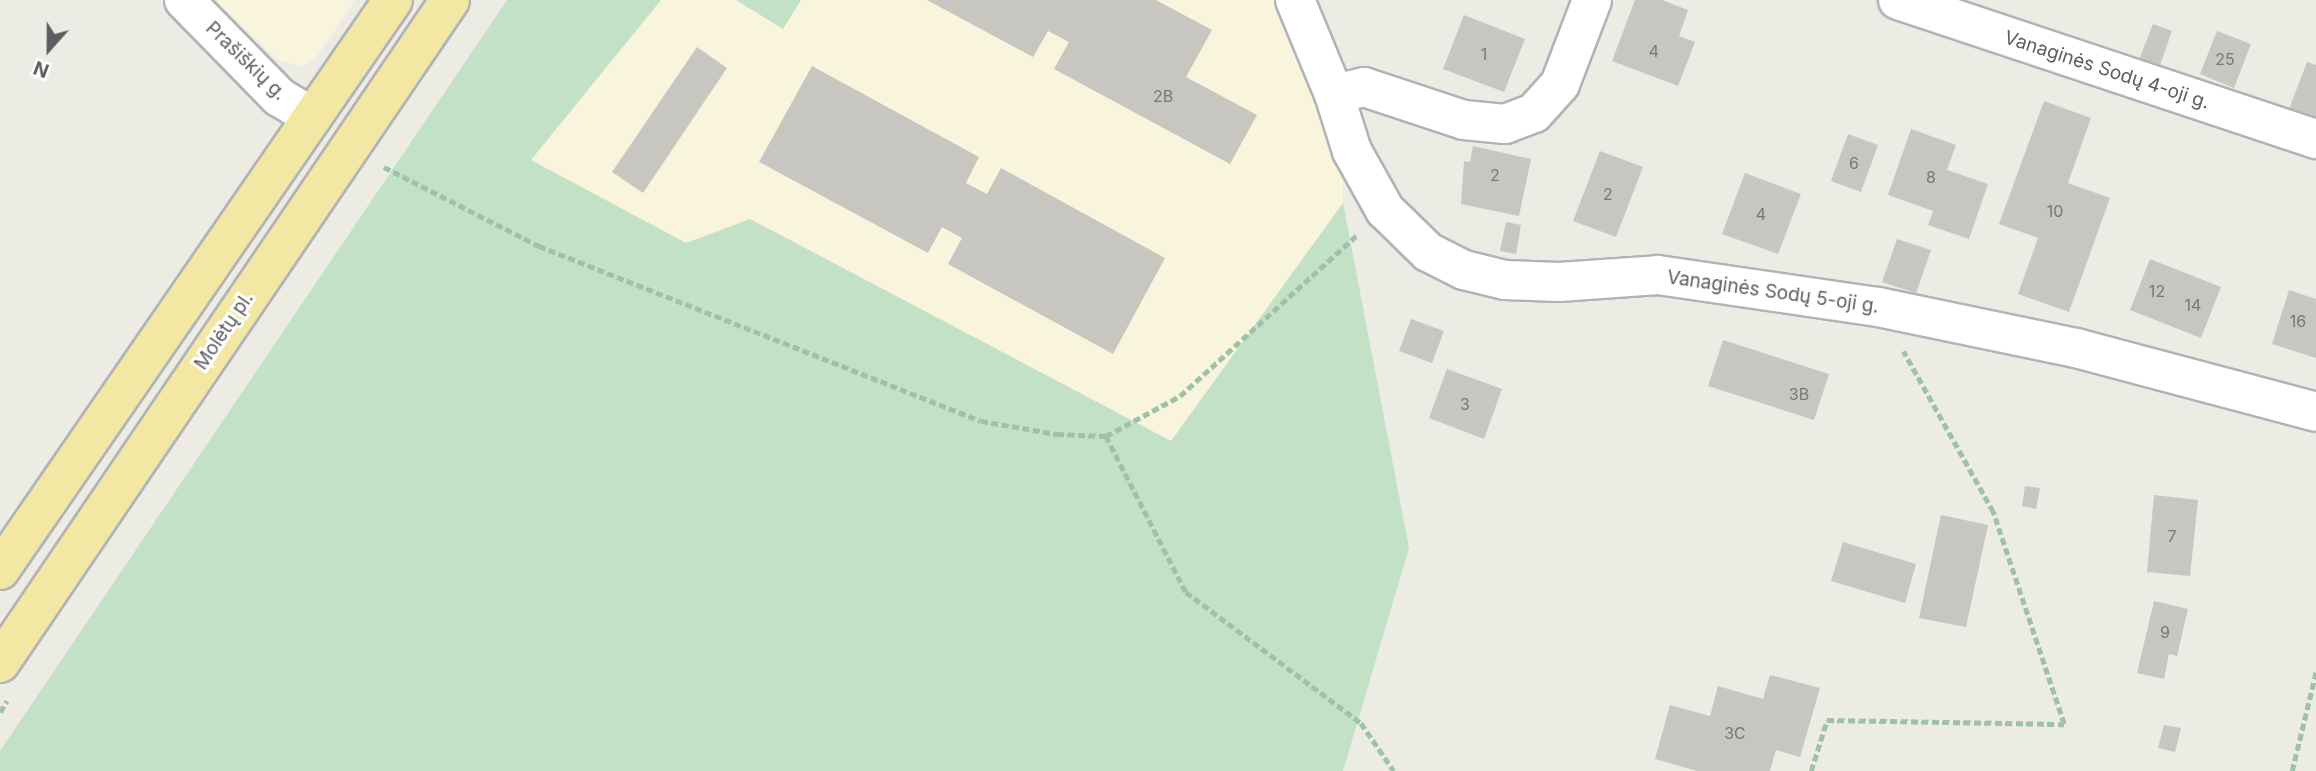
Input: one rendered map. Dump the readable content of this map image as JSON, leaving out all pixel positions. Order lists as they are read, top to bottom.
{
  "streets": {
    "highway": ["Molėtų pl."],
    "street": ["Prašiškių g.", "Vanaginės Sodų 4-oji g.", "Vanaginės Sodų 5-oji g."]
  },
  "house_numbers": [
    "4",
    "1",
    "25",
    "2B",
    "6",
    "2",
    "8",
    "2",
    "10",
    "4",
    "12",
    "14",
    "16",
    "3B",
    "3",
    "7",
    "9",
    "3C"
  ],
  "north": "bottom"
}
